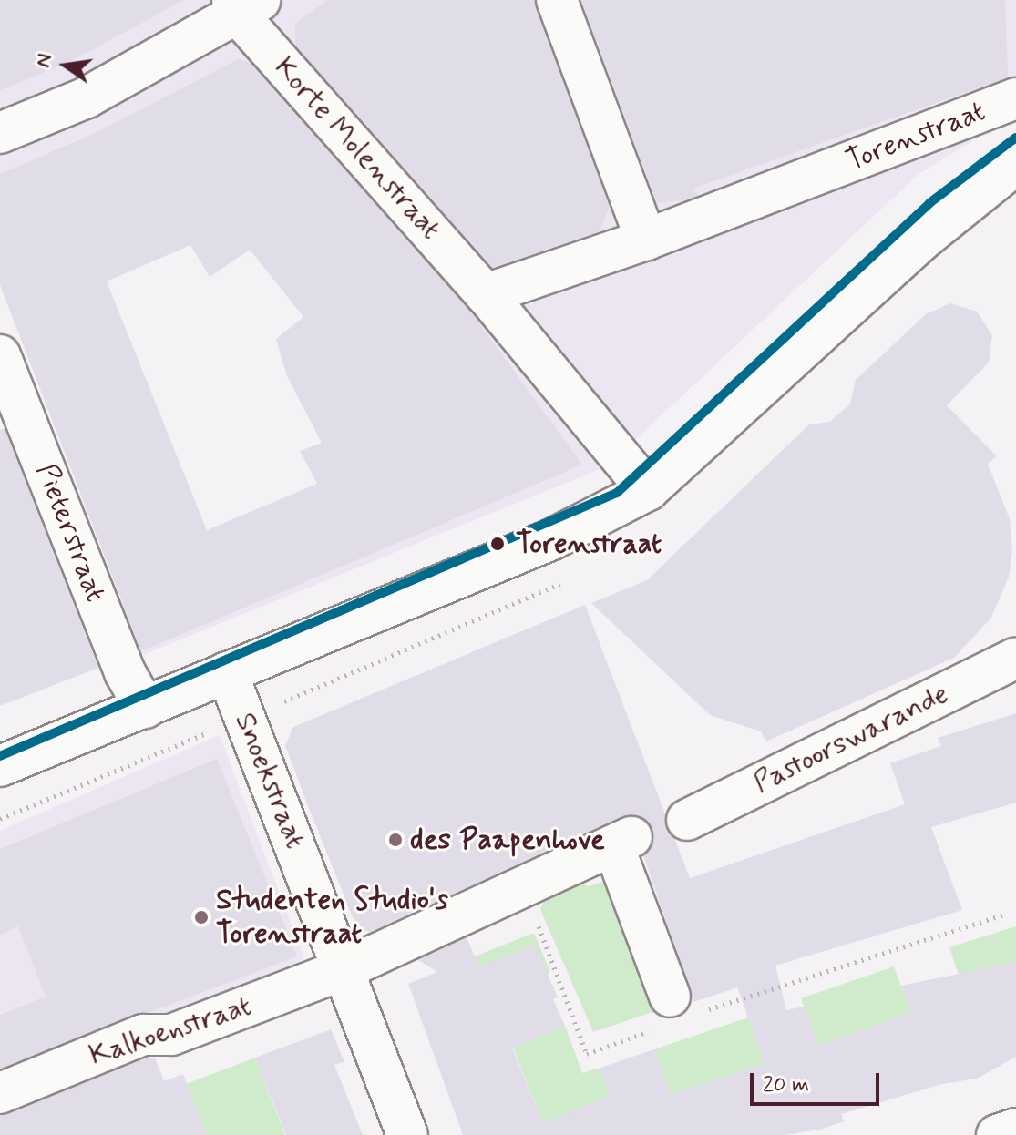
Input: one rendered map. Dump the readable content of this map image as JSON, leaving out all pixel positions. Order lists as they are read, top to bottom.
{
  "streets": {
    "street": [
      "Torenstraat",
      "Korte Molenstraat",
      "Pieterstraat",
      "Pastoorswarande",
      "Snoekstraat",
      "Kalkoenstraat"
    ]
  },
  "crossings": [
    ["Torenstraat", "Korte Molenstraat"],
    ["Snoekstraat", "Kalkoenstraat"]
  ],
  "places": ["Torenstraat", "des Paapenhove", "Studenten Studio's Torenstraat"],
  "scale_bar": "20 m",
  "north": "left"
}
